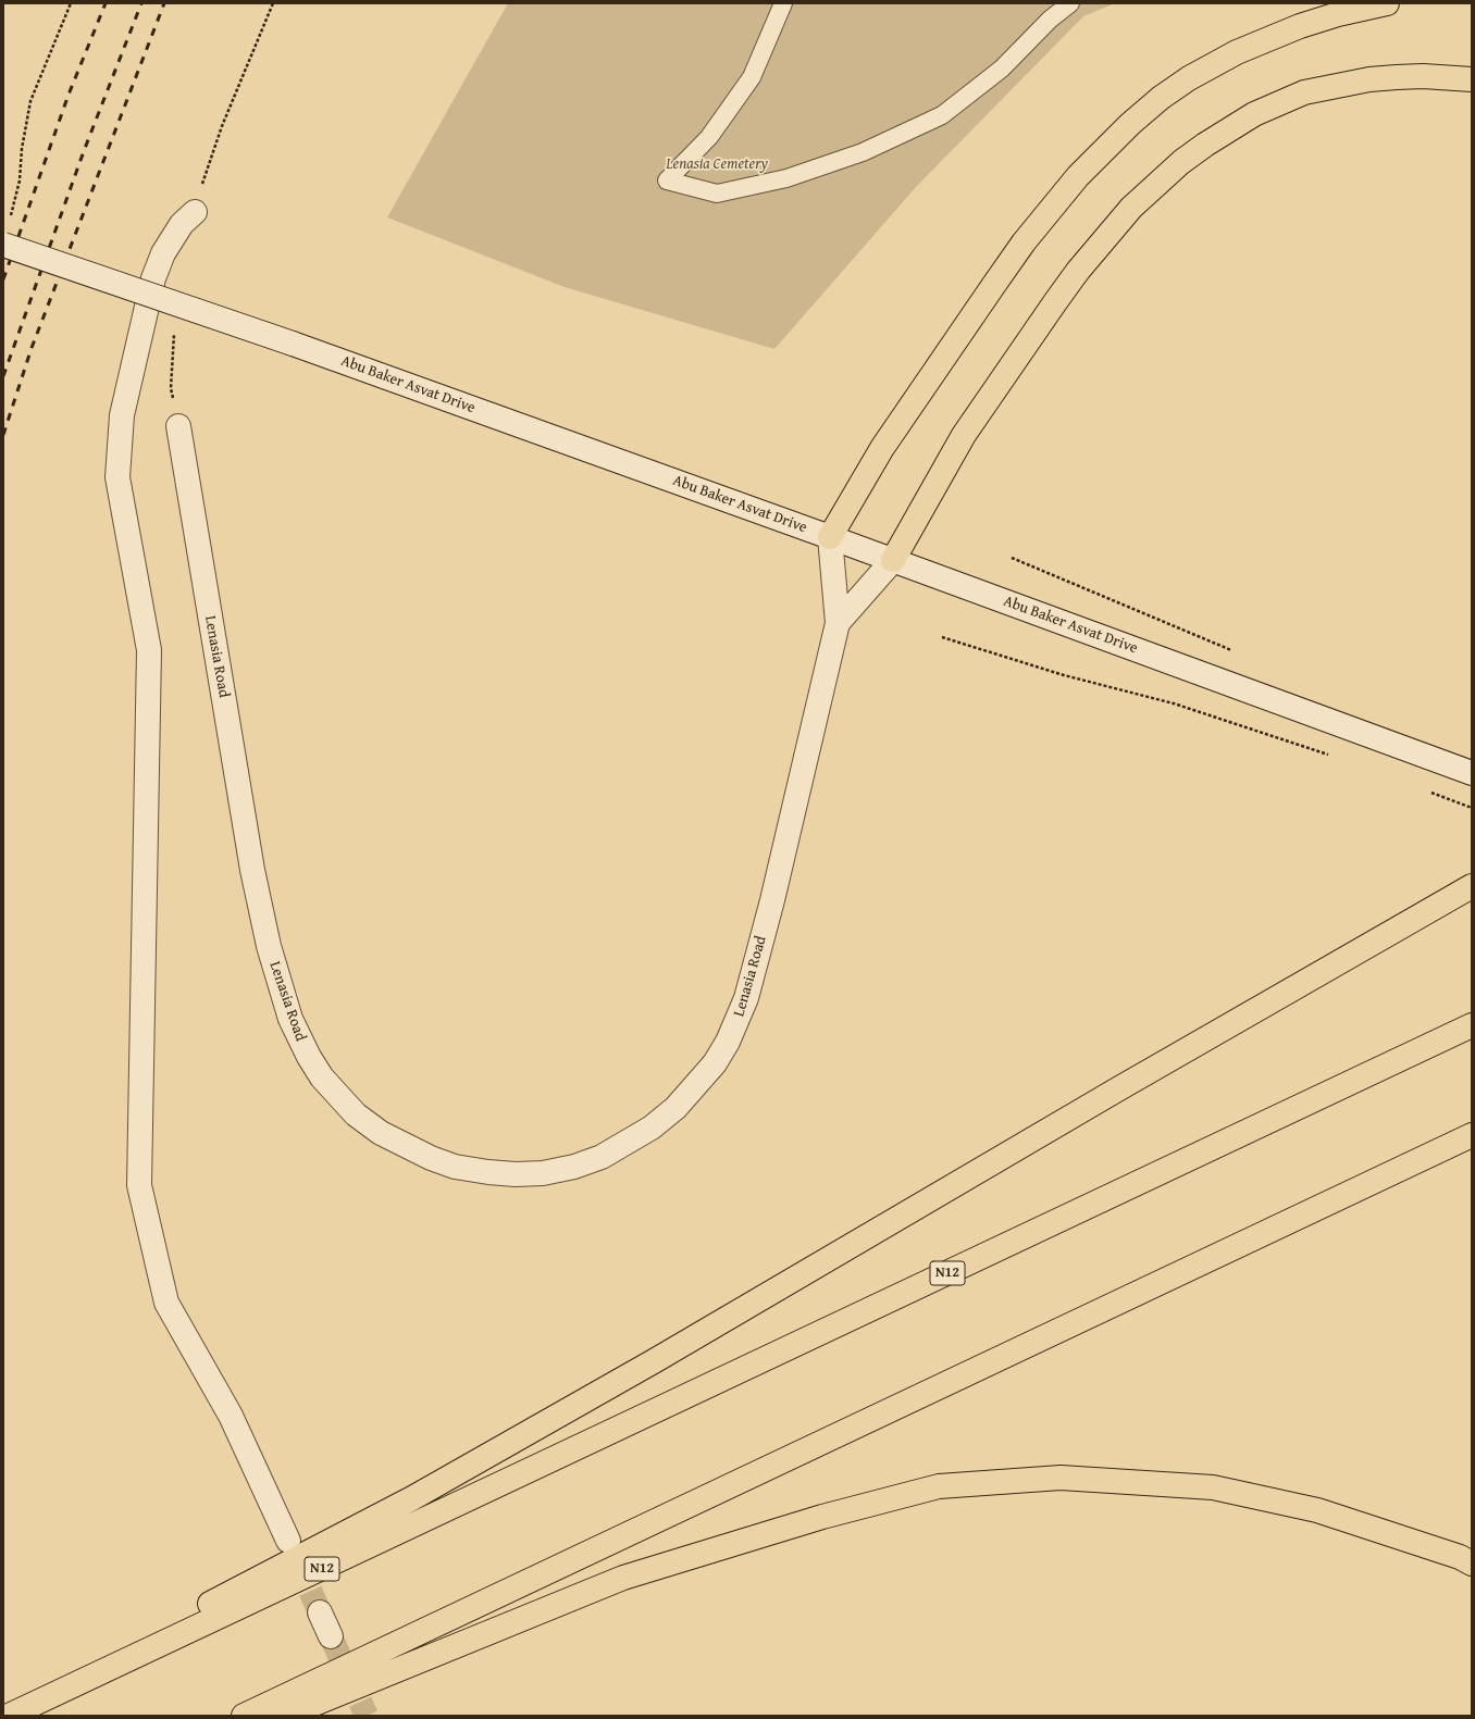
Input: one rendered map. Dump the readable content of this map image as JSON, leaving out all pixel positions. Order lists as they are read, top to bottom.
{
  "streets": {
    "highway": ["N12"],
    "street": ["Abu Baker Asvat Drive", "Lenasia Road"]
  },
  "crossings": [
    ["Abu Baker Asvat Drive", "Lenasia Road"]
  ],
  "parks": ["Lenasia Cemetery"]
}
